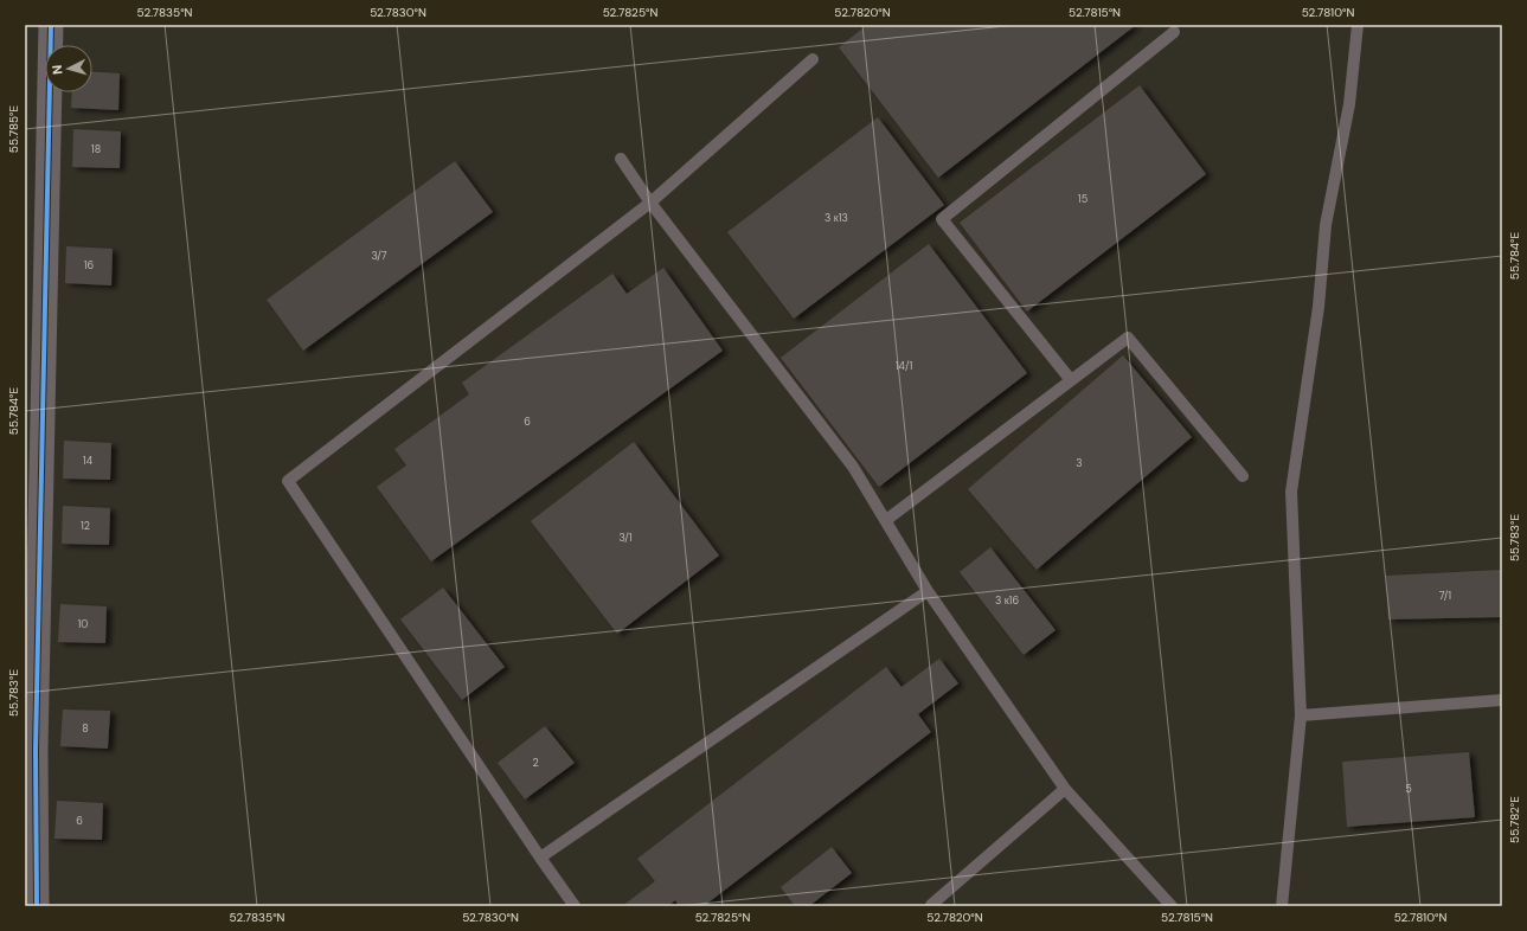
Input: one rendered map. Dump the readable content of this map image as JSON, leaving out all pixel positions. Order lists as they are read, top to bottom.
{
  "house_numbers": [
    "18",
    "15",
    "3 к13",
    "3/7",
    "16",
    "14/1",
    "6",
    "14",
    "3",
    "12",
    "3/1",
    "7/1",
    "3 к16",
    "10",
    "8",
    "2",
    "5",
    "6"
  ],
  "north": "left",
  "coordinates": [
    "52.7835°N",
    "52.7830°N",
    "52.7825°N",
    "52.7820°N",
    "52.7815°N",
    "52.7810°N",
    "55.785°E",
    "55.784°E",
    "55.783°E",
    "55.782°E"
  ]
}
